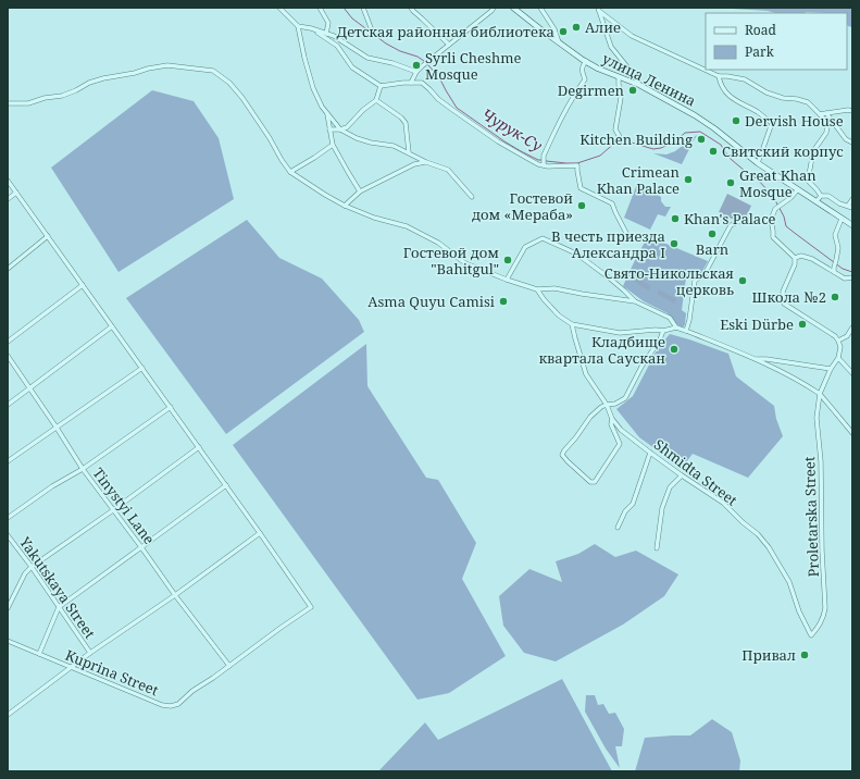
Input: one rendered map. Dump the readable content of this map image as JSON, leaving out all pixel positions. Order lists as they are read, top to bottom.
{
  "streets": {
    "main road": ["улица Ленина"],
    "street": [
      "Shmidta Street",
      "Tinystyi Lane",
      "Proletarska Street",
      "Yakutskaya Street",
      "Kuprina Street"
    ]
  },
  "crossings": [
    ["Shmidta Street", "Proletarska Street"],
    ["Tinystyi Lane", "Kuprina Street"]
  ],
  "water": ["Чурук-Су"],
  "places": [
    "Алие",
    "Детская районная библиотека",
    "Syrli Cheshme Mosque",
    "Degirmen",
    "Dervish House",
    "Kitchen Building",
    "Свитский корпус",
    "Crimean Khan Palace",
    "Great Khan Mosque",
    "Гостевой дом «Мераба»",
    "Khan's Palace",
    "Barn",
    "В честь приезда Александра I",
    "Гостевой дом \"Bahitgul\"",
    "Свято-Никольская церковь",
    "Школа №2",
    "Asma Quyu Camisi",
    "Eski Dürbe",
    "Кладбище квартала Саускан",
    "Привал"
  ],
  "legend": ["Road", "Park"]
}
